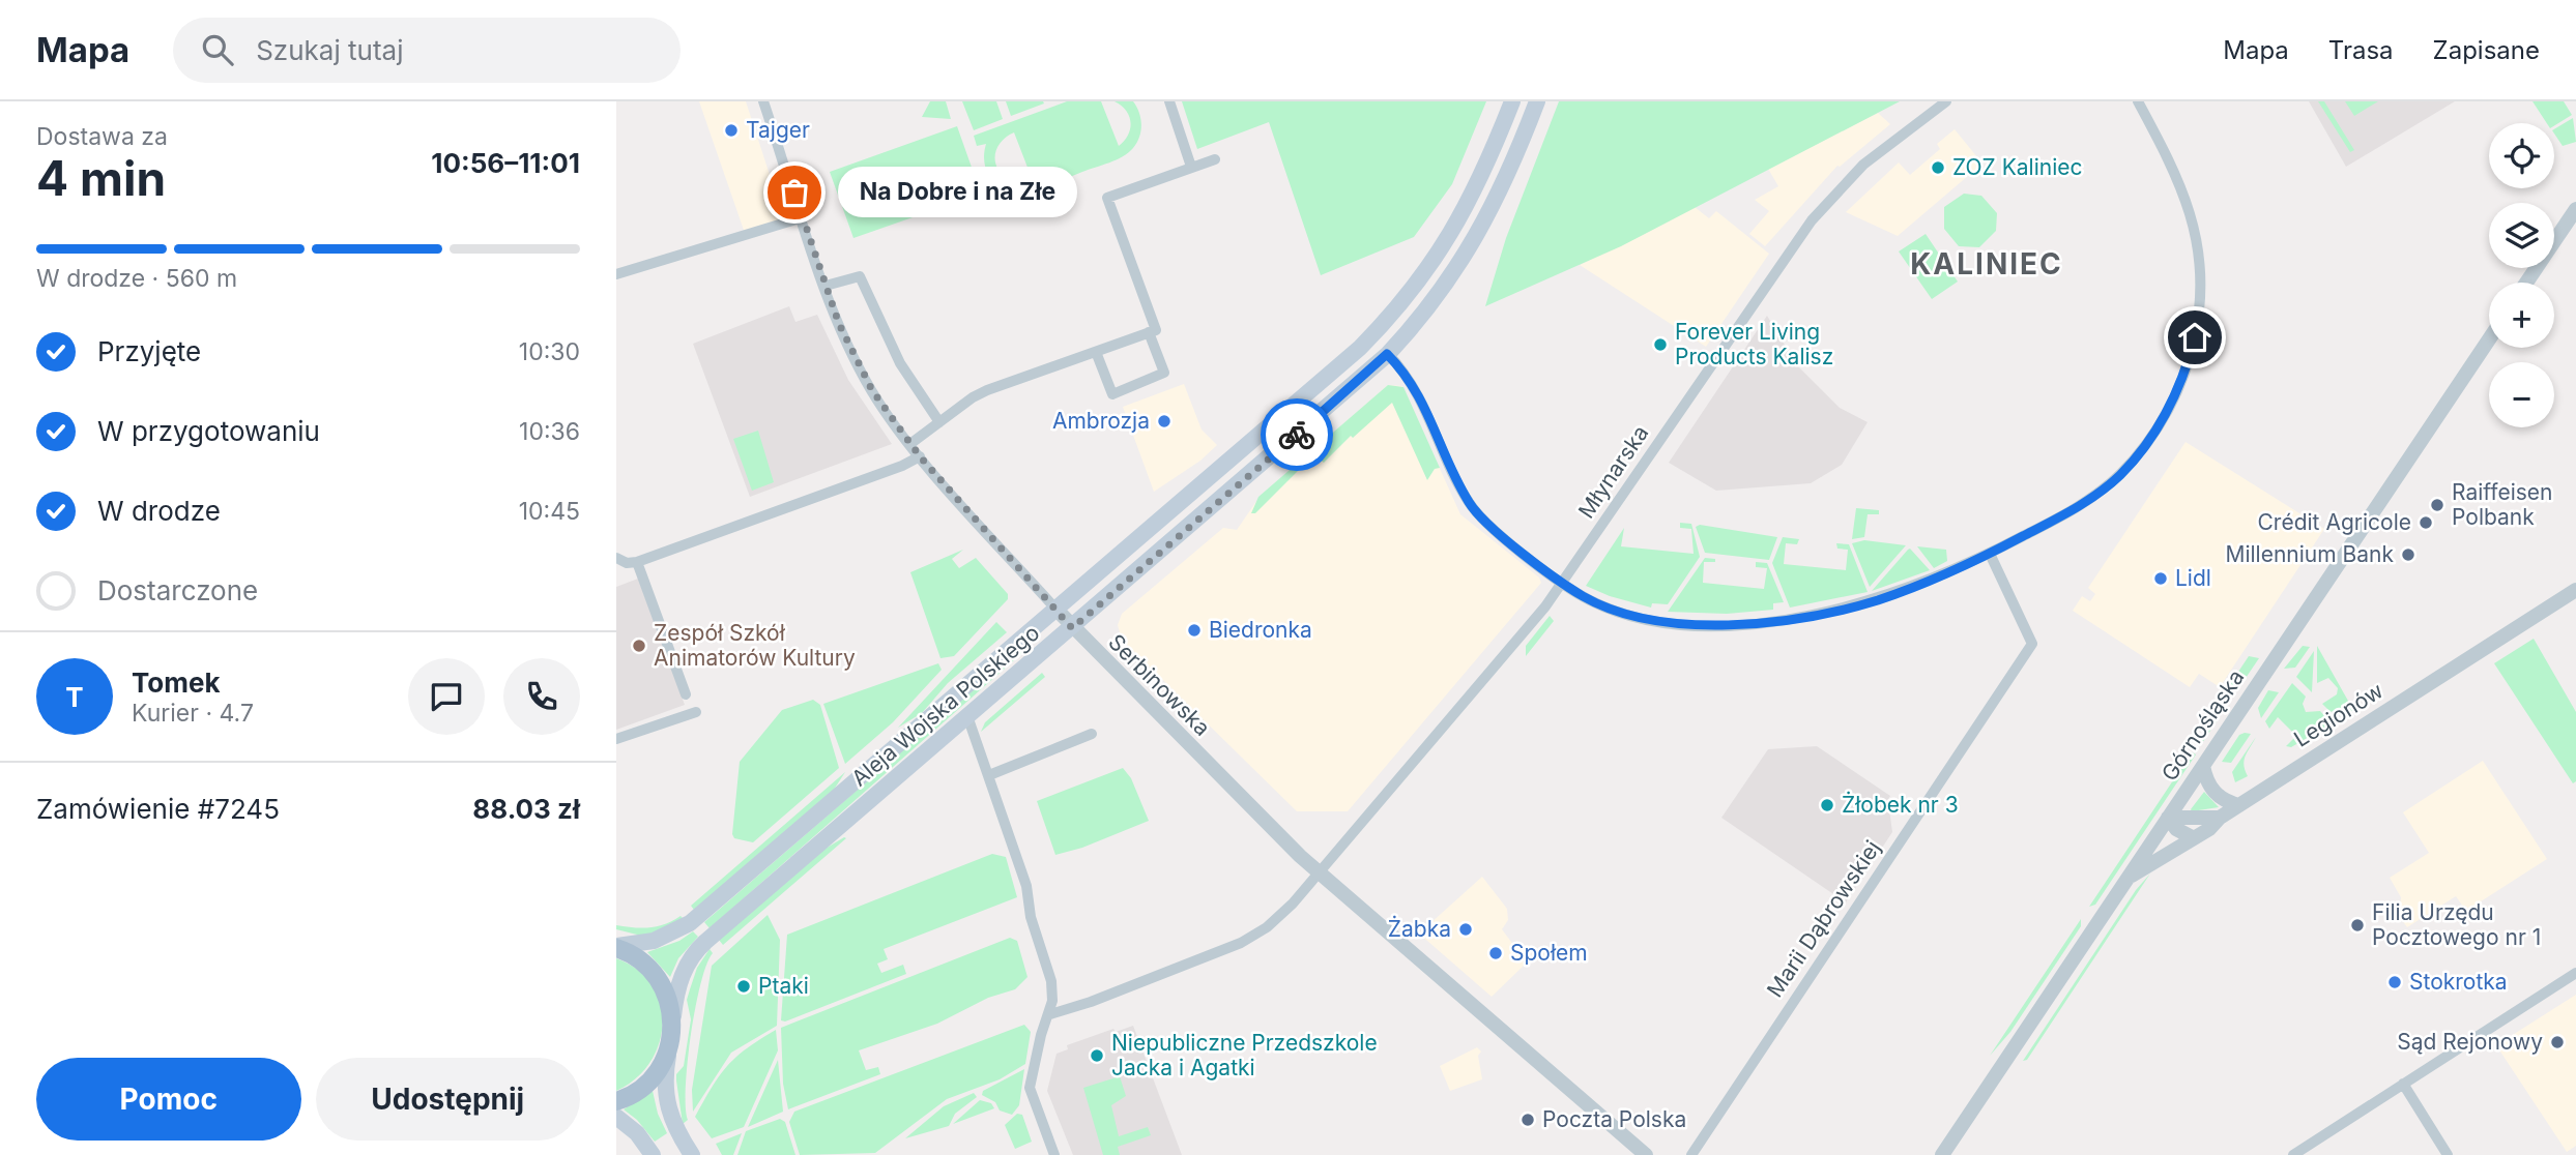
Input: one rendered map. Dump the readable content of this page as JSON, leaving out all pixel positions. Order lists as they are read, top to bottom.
{
  "streets": {
    "main road": ["Aleja Wojska Polskiego"],
    "street": [
      "Młynarska",
      "Serbinowska",
      "Legionów",
      "Górnośląska",
      "Marii Dąbrowskiej"
    ]
  },
  "crossings": [
    ["Młynarska", "Serbinowska"],
    ["Serbinowska", "Aleja Wojska Polskiego"],
    ["Legionów", "Górnośląska"]
  ],
  "districts": ["KALINIEC"],
  "places": [
    "Tajger",
    "ZOZ Kaliniec",
    "Na Dobre i na Złe",
    "Forever Living Products Kalisz",
    "Ambrozja",
    "Raiffeisen Polbank",
    "Crédit Agricole",
    "Millennium Bank",
    "Lidl",
    "Biedronka",
    "Zespół Szkół Animatorów Kultury",
    "Żłobek nr 3",
    "Filia Urzędu Pocztowego nr 1",
    "Żabka",
    "Społem",
    "Stokrotka",
    "Ptaki",
    "Sąd Rejonowy",
    "Niepubliczne Przedszkole Jacka i Agatki",
    "Poczta Polska"
  ],
  "page": {
    "header": "Mapa",
    "search": "Szukaj tutaj",
    "nav": ["Mapa", "Trasa", "Zapisane"],
    "heading": ["4 min", "Dostawa za", "10:56–11:01"],
    "panel": [
      "Tomek",
      "Kurier · 4.7",
      "Zamówienie #7245",
      "88.03 zł"
    ],
    "map_buttons": ["+", "−"],
    "bubble": "Na Dobre i na Złe",
    "bar": "W drodze · 560 m",
    "list": [
      ["Przyjęte", "10:30"],
      ["W przygotowaniu", "10:36"],
      ["W drodze", "10:45"],
      "Dostarczone"
    ],
    "round": "T",
    "buttons": ["Pomoc", "Udostępnij"]
  }
}
